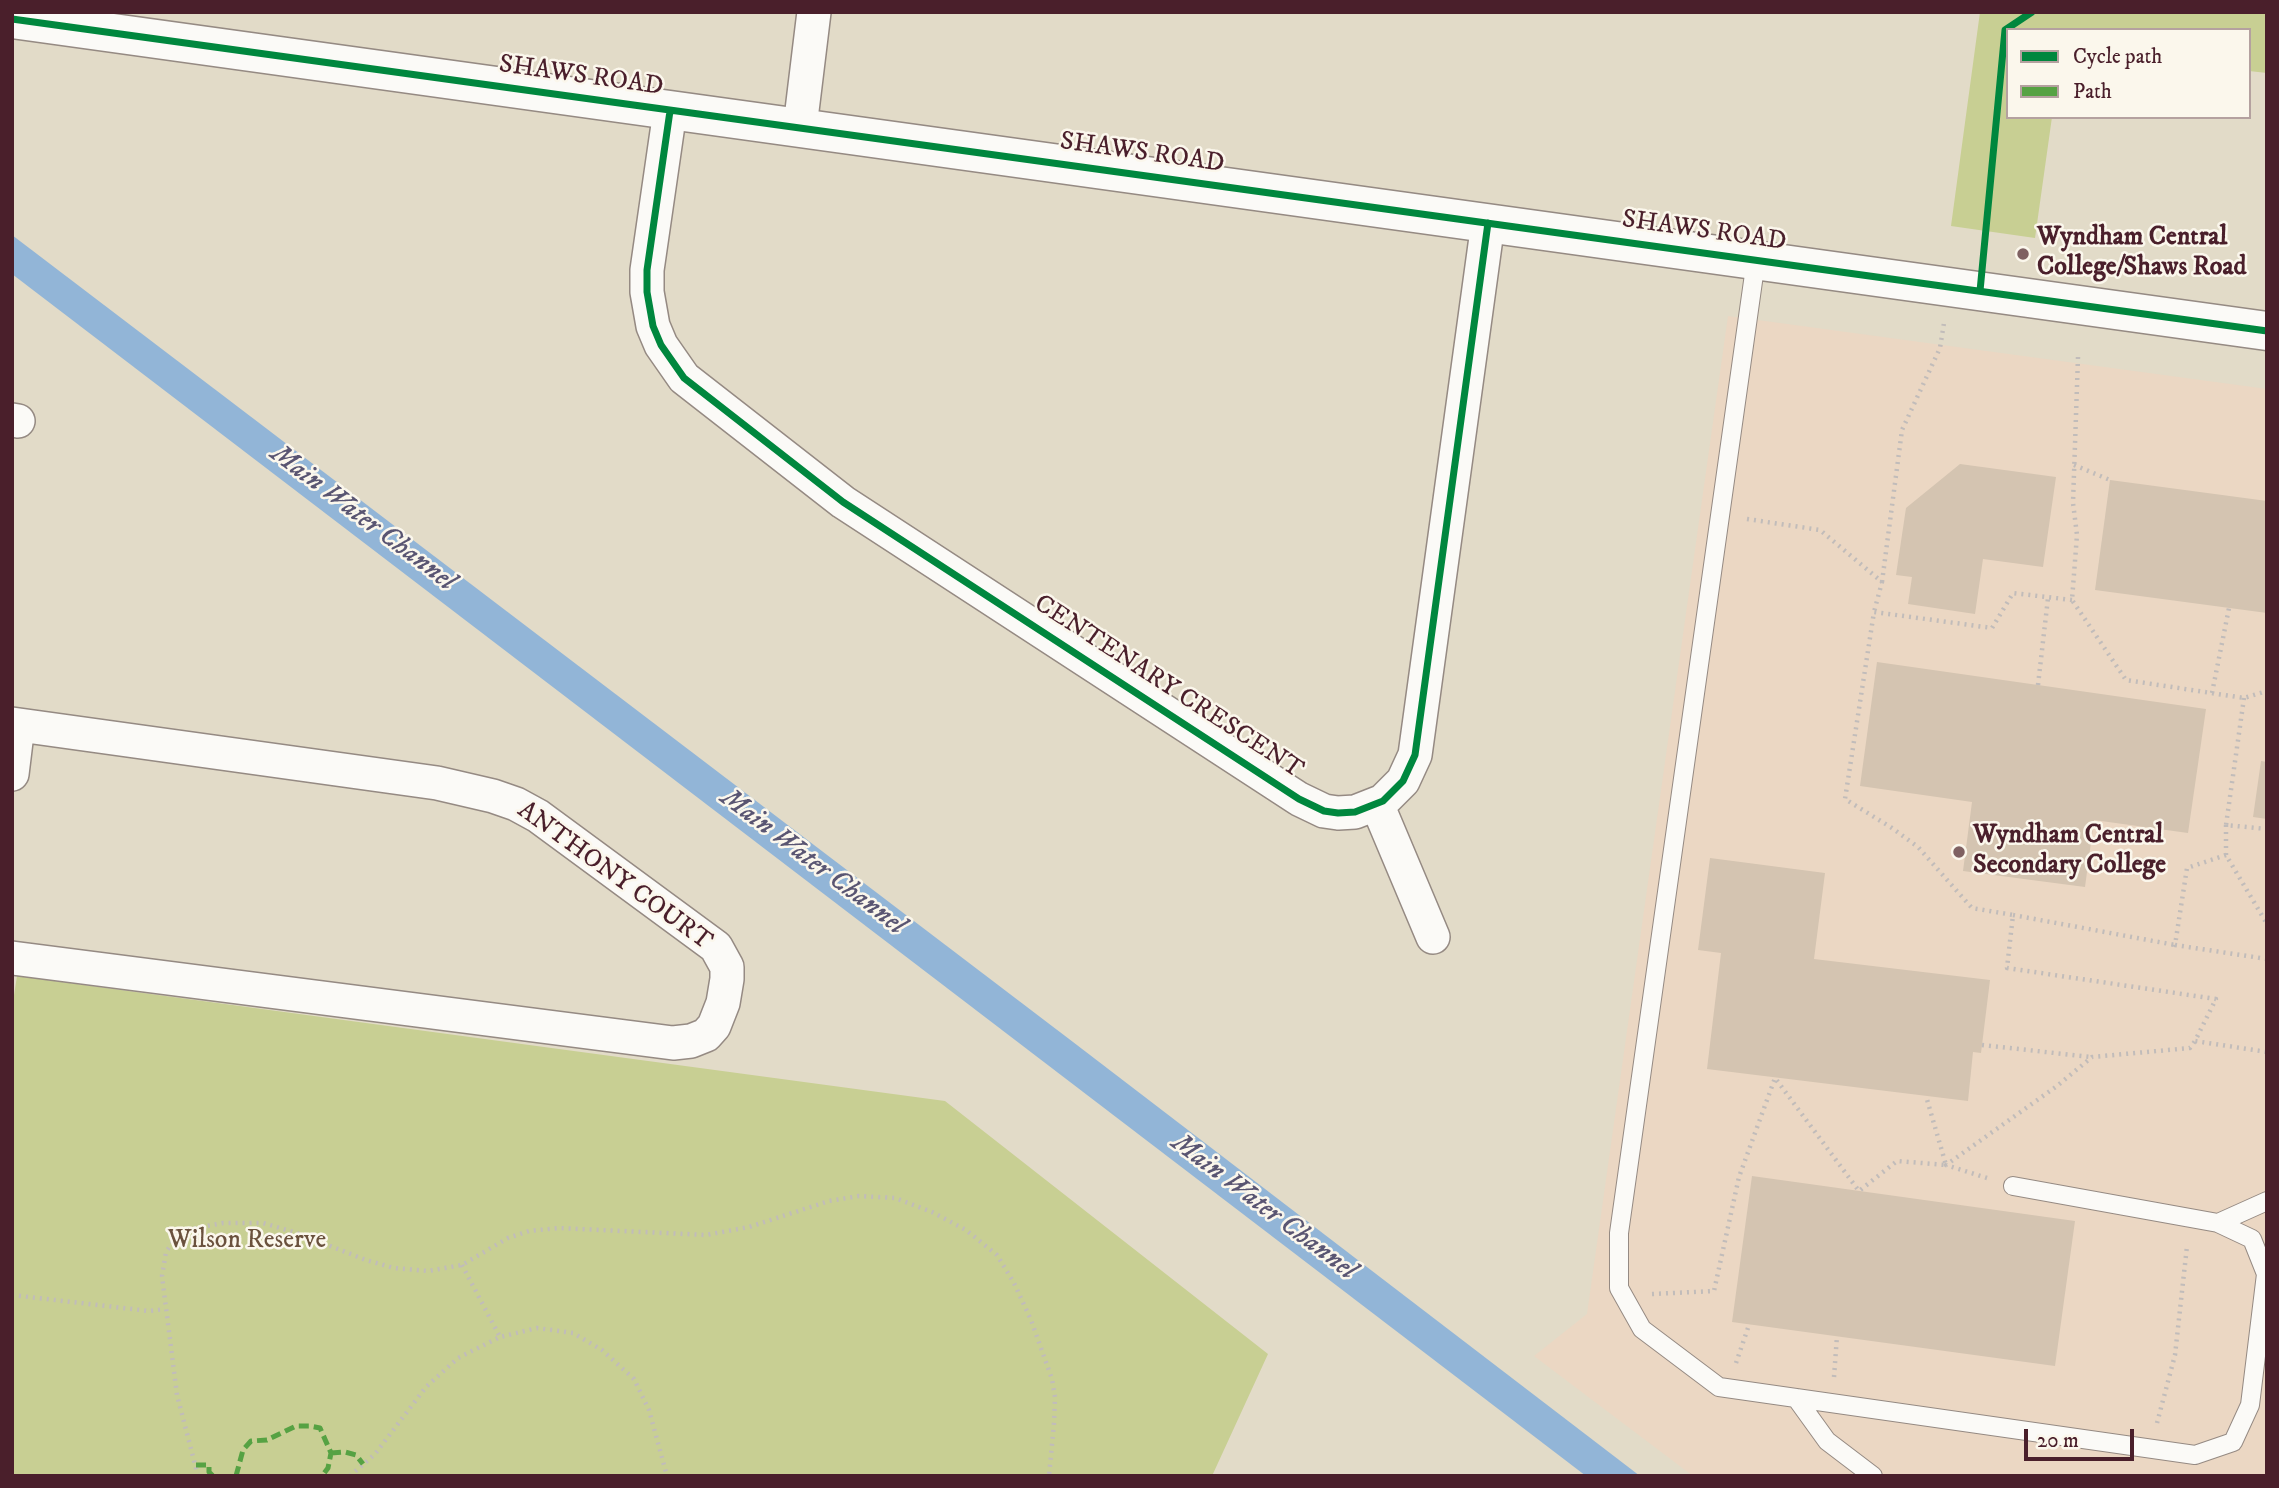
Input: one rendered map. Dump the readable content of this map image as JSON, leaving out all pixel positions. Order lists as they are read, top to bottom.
{
  "streets": {
    "street": ["SHAWS ROAD", "CENTENARY CRESCENT", "ANTHONY COURT"]
  },
  "crossings": [
    ["SHAWS ROAD", "CENTENARY CRESCENT"]
  ],
  "water": ["Main Water Channel"],
  "parks": ["Wilson Reserve"],
  "places": ["Wyndham Central College/Shaws Road", "Wyndham Central Secondary College"],
  "legend": ["Cycle path", "Path"],
  "scale_bar": "20 m"
}
